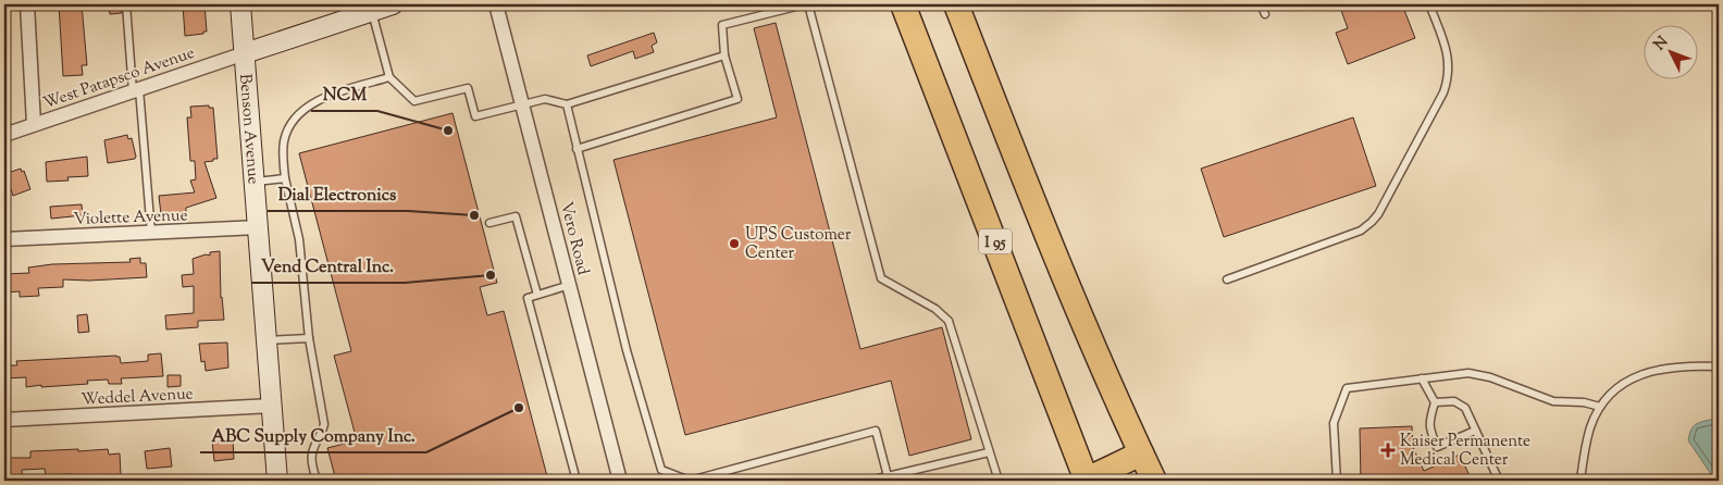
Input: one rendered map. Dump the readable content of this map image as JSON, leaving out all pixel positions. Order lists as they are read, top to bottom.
{
  "streets": {
    "highway": ["I 95"],
    "street": [
      "West Patapsco Avenue",
      "Benson Avenue",
      "Violette Avenue",
      "Vero Road",
      "Weddel Avenue"
    ]
  },
  "crossings": [
    ["West Patapsco Avenue", "Benson Avenue"],
    ["Benson Avenue", "Violette Avenue"],
    ["Benson Avenue", "Weddel Avenue"]
  ],
  "places": {
    "other": [
      "NCM",
      "Dial Electronics",
      "UPS Customer Center",
      "Vend Central Inc.",
      "ABC Supply Company Inc."
    ],
    "health": ["Kaiser Permanente Medical Center"]
  },
  "north": "top left"
}
